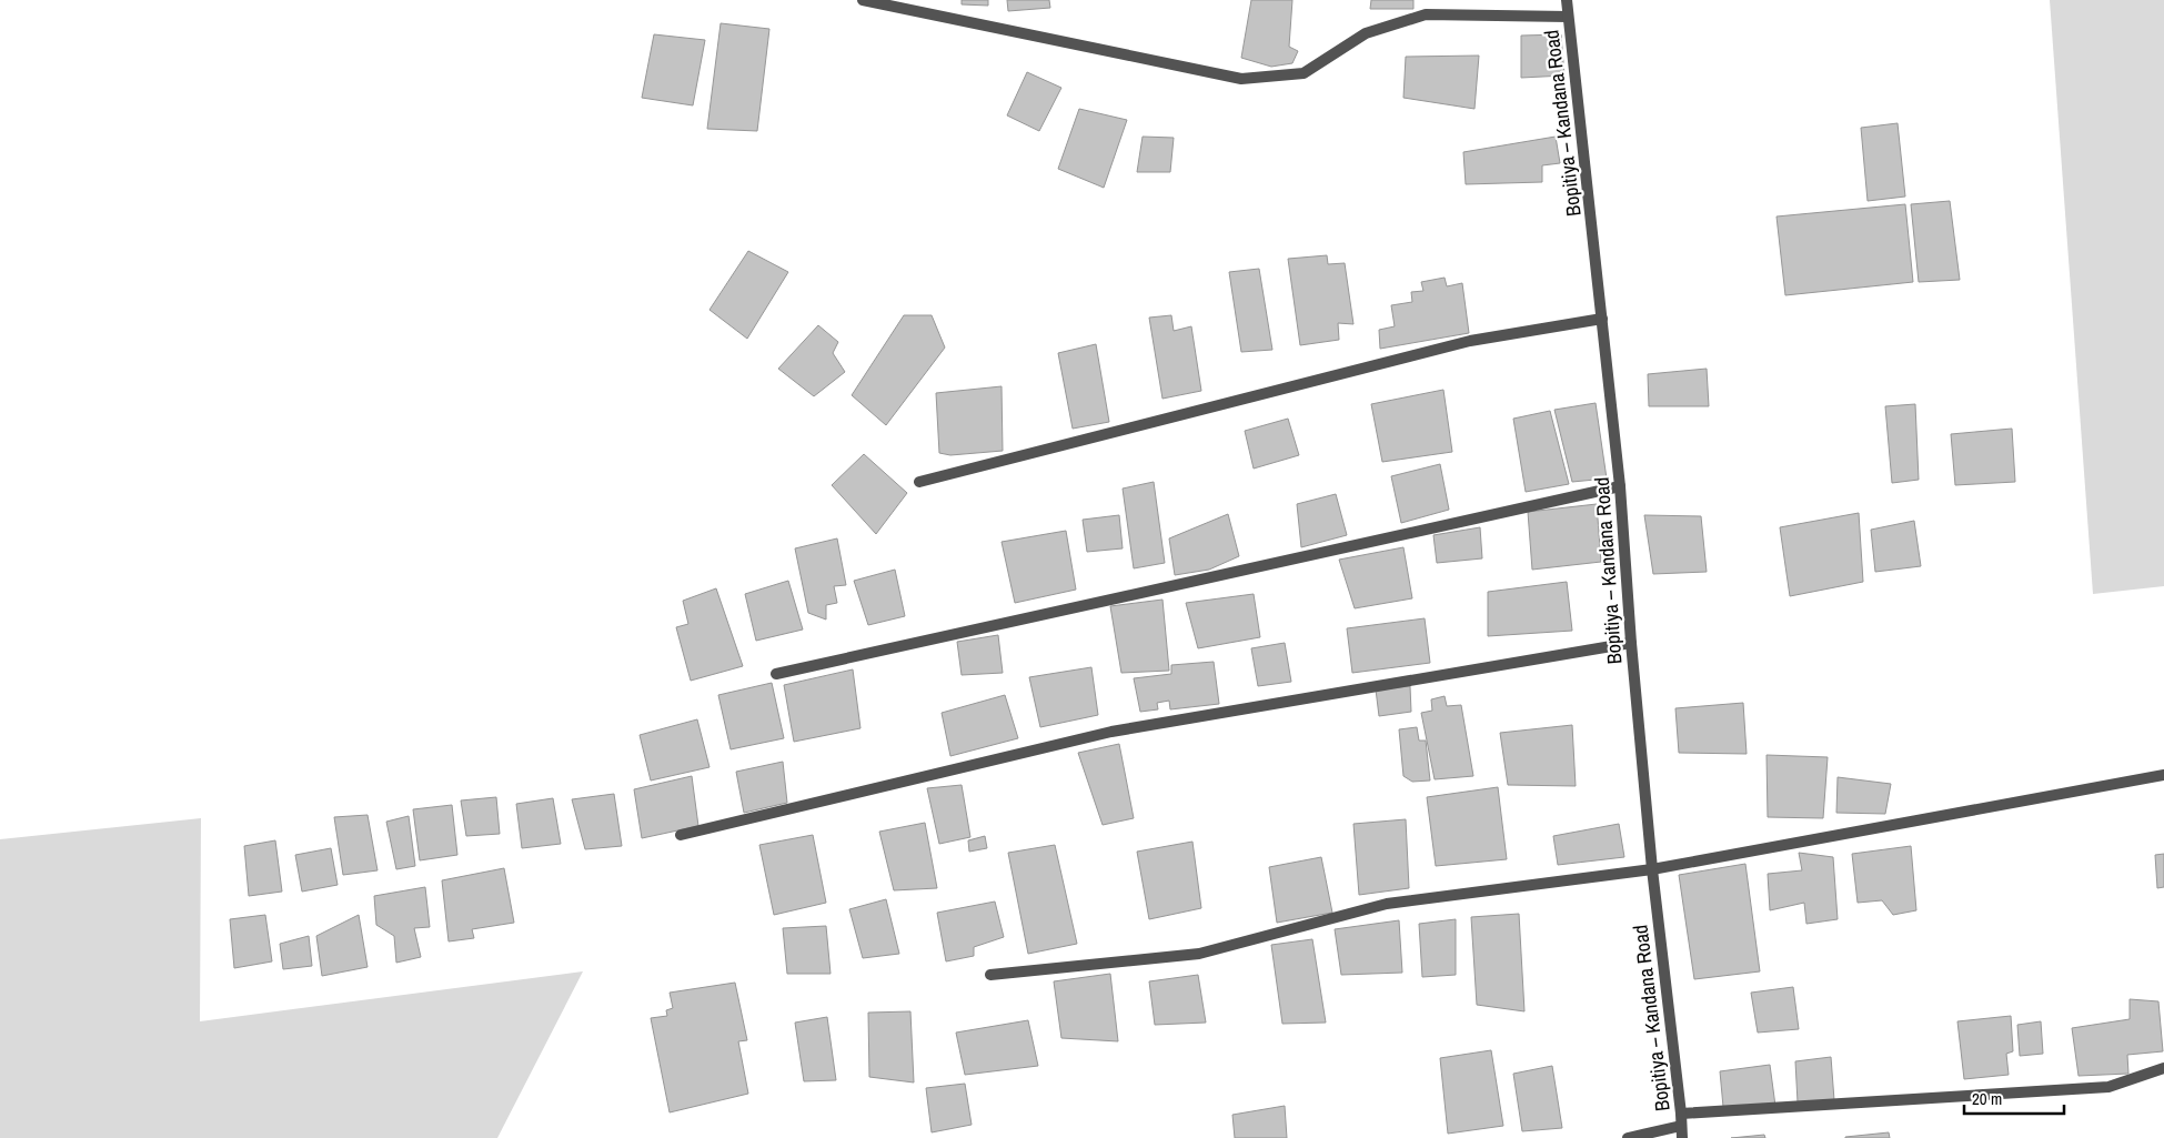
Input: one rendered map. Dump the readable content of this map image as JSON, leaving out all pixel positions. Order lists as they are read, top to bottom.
{
  "streets": {
    "street": ["Bopitiya – Kandana Road"]
  },
  "scale_bar": "20 m"
}
